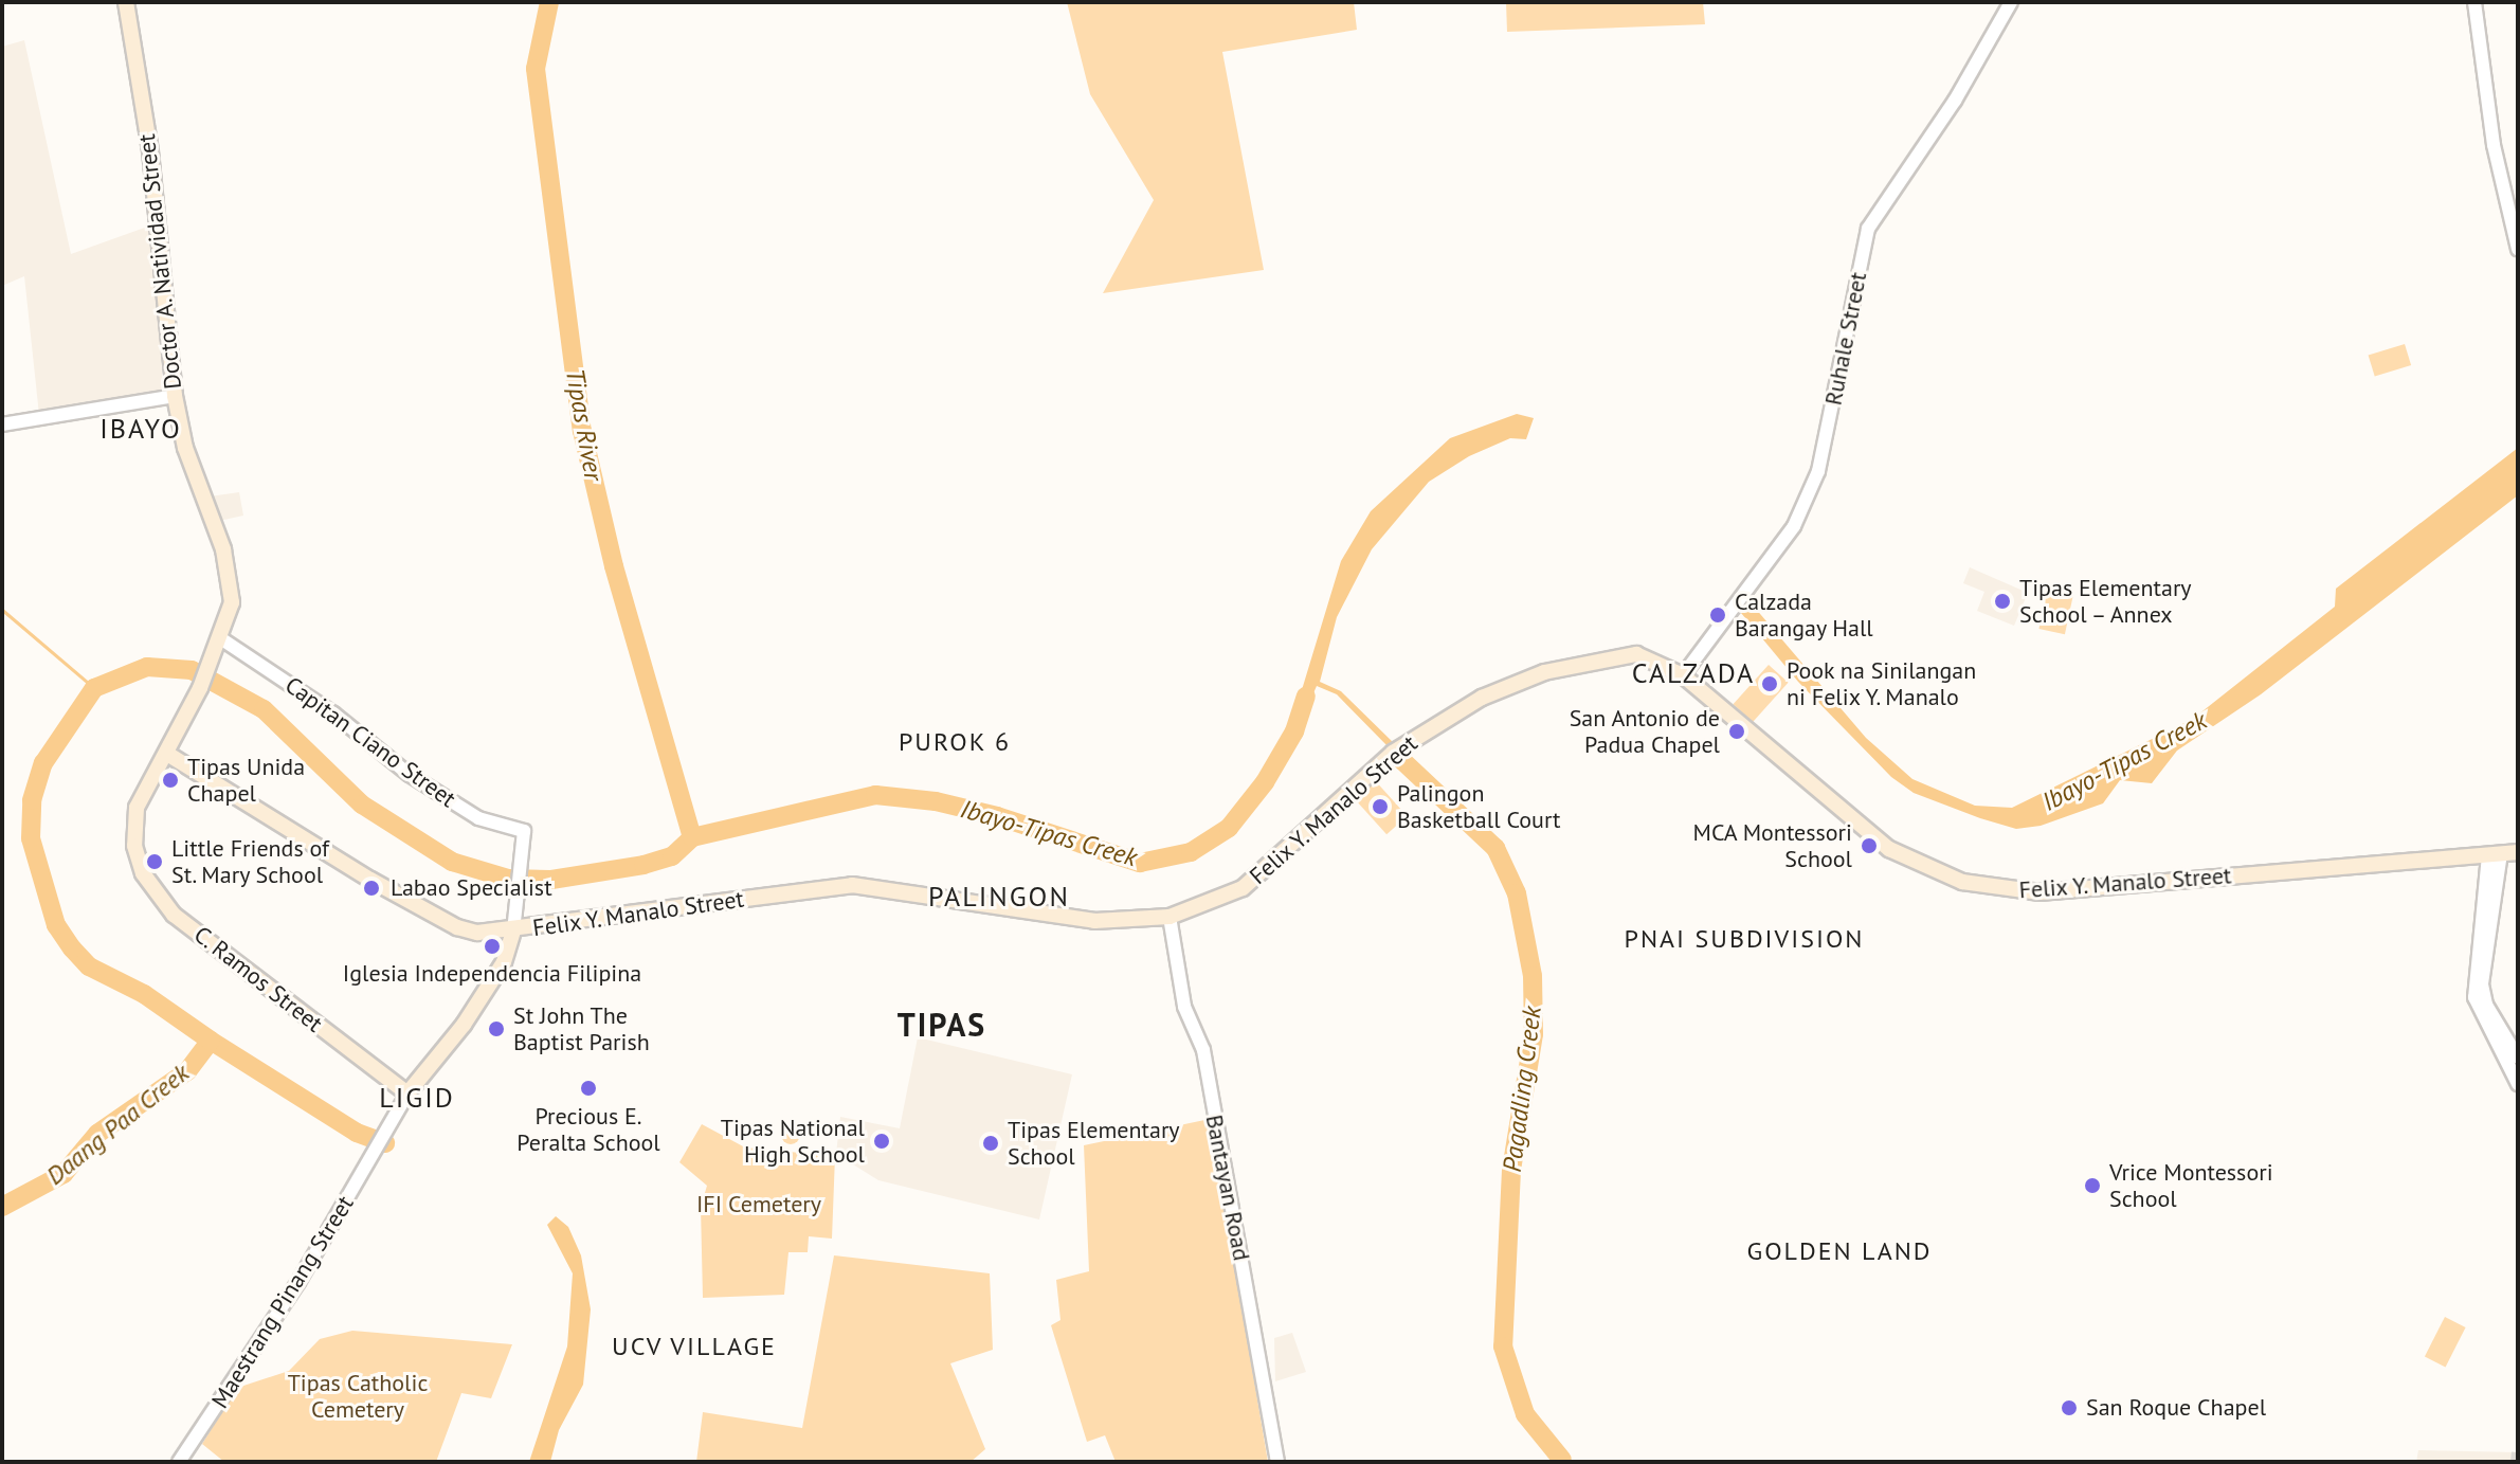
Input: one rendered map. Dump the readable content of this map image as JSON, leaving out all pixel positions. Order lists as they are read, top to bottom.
{
  "streets": {
    "main road": ["Doctor A. Natividad Street", "Felix Y. Manalo Street", "C. Ramos Street"],
    "street": [
      "Ruhale Street",
      "Capitan Ciano Street",
      "Bantayan Road",
      "Maestrang Pinang Street"
    ]
  },
  "crossings": [
    ["Doctor A. Natividad Street", "Capitan Ciano Street"],
    ["Doctor A. Natividad Street", "Felix Y. Manalo Street"],
    ["Doctor A. Natividad Street", "C. Ramos Street"],
    ["Ruhale Street", "Felix Y. Manalo Street"],
    ["Capitan Ciano Street", "Felix Y. Manalo Street"],
    ["Felix Y. Manalo Street", "Bantayan Road"],
    ["C. Ramos Street", "Maestrang Pinang Street"]
  ],
  "districts": [
    "IBAYO",
    "CALZADA",
    "PUROK 6",
    "PALINGON",
    "PNAI SUBDIVISION",
    "TIPAS",
    "LIGID",
    "GOLDEN LAND",
    "UCV VILLAGE"
  ],
  "water": [
    "Tipas River",
    "Ibayo-Tipas Creek",
    "Pagadling Creek",
    "Daang Paa Creek"
  ],
  "parks": ["IFI Cemetery", "Tipas Catholic Cemetery"],
  "places": [
    "Tipas Elementary School – Annex",
    "Calzada Barangay Hall",
    "Pook na Sinilangan ni Felix Y. Manalo",
    "San Antonio de Padua Chapel",
    "Tipas Unida Chapel",
    "Palingon Basketball Court",
    "MCA Montessori School",
    "Little Friends of St. Mary School",
    "Labao Specialist",
    "Iglesia Independencia Filipina",
    "St John The Baptist Parish",
    "Precious E. Peralta School",
    "Tipas National High School",
    "Tipas Elementary School",
    "Vrice Montessori School",
    "San Roque Chapel"
  ]
}
